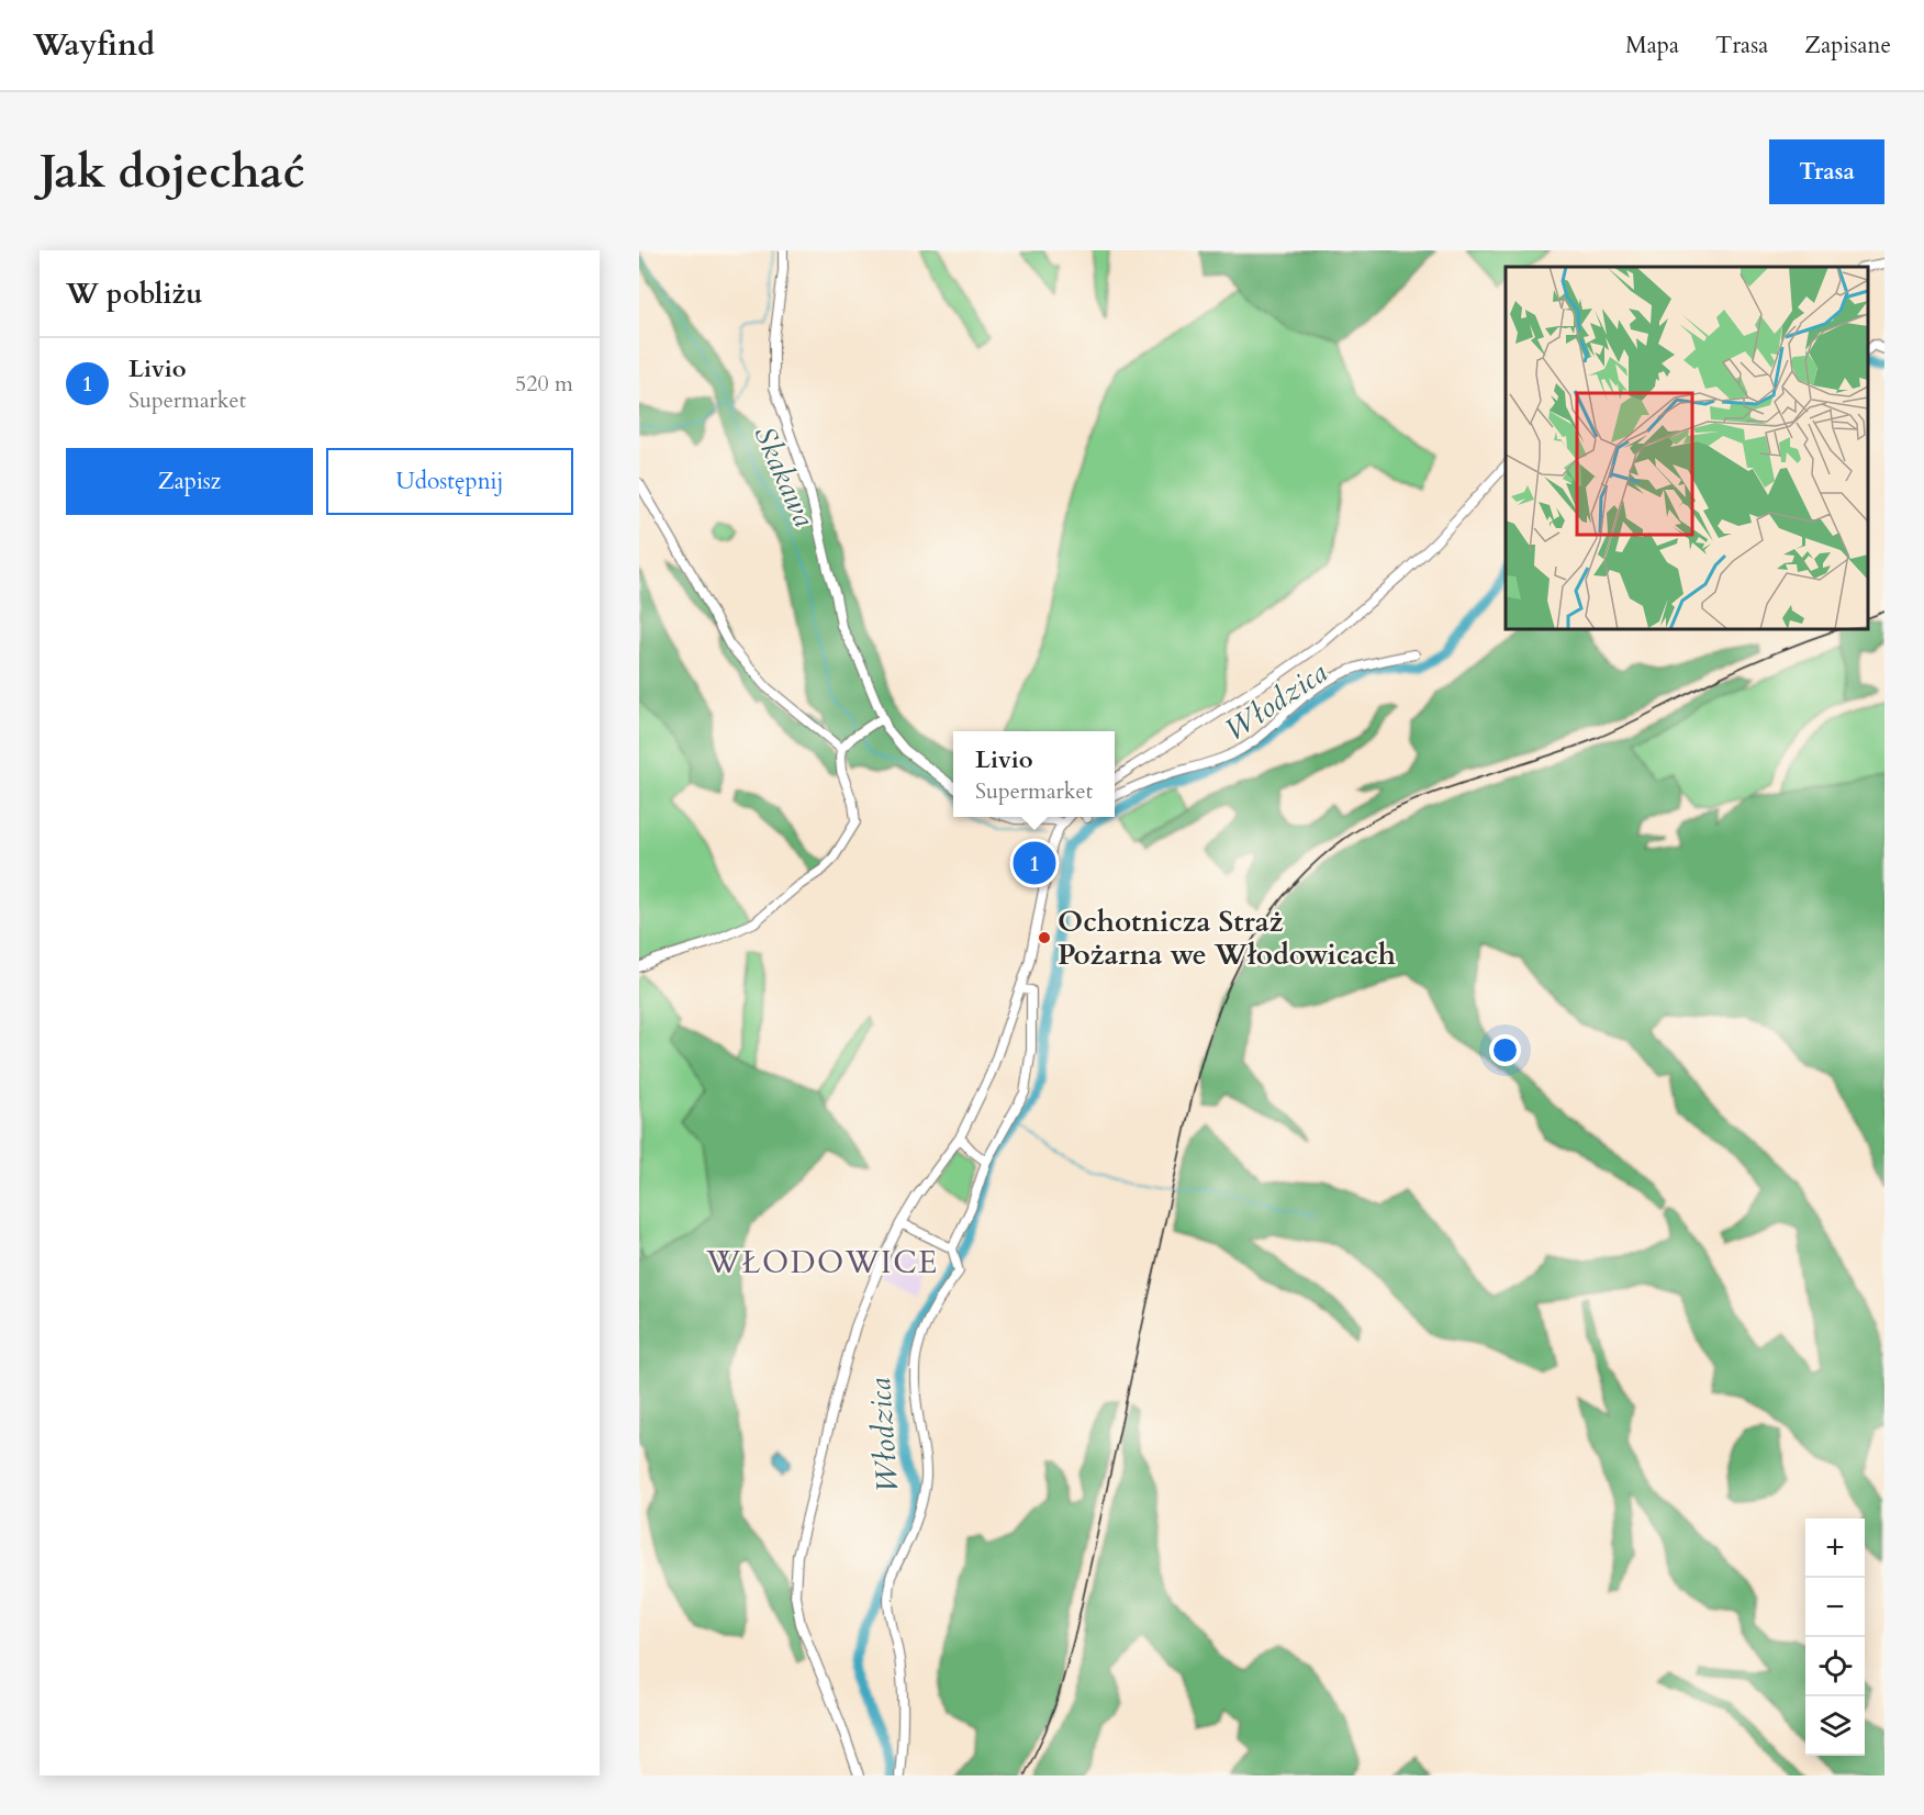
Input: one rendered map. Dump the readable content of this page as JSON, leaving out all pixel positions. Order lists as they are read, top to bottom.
{
  "districts": ["WŁODOWICE"],
  "water": ["Skakawa", "Włodzica"],
  "places": ["Ochotnicza Straż Pożarna we Włodowicach"],
  "page": {
    "header": "Wayfind",
    "nav": ["Mapa", "Trasa", "Zapisane"],
    "buttons": [
      "Trasa",
      ["Zapisz", "Udostępnij"]
    ],
    "title": "Jak dojechać",
    "heading": "W pobliżu",
    "list": [
      {
        "mark": "1",
        "name": "Livio",
        "note": "Supermarket",
        "value": "520 m"
      }
    ],
    "popup": ["Livio", "Supermarket"],
    "pins": "1",
    "map_buttons": ["+", "−"]
  }
}
